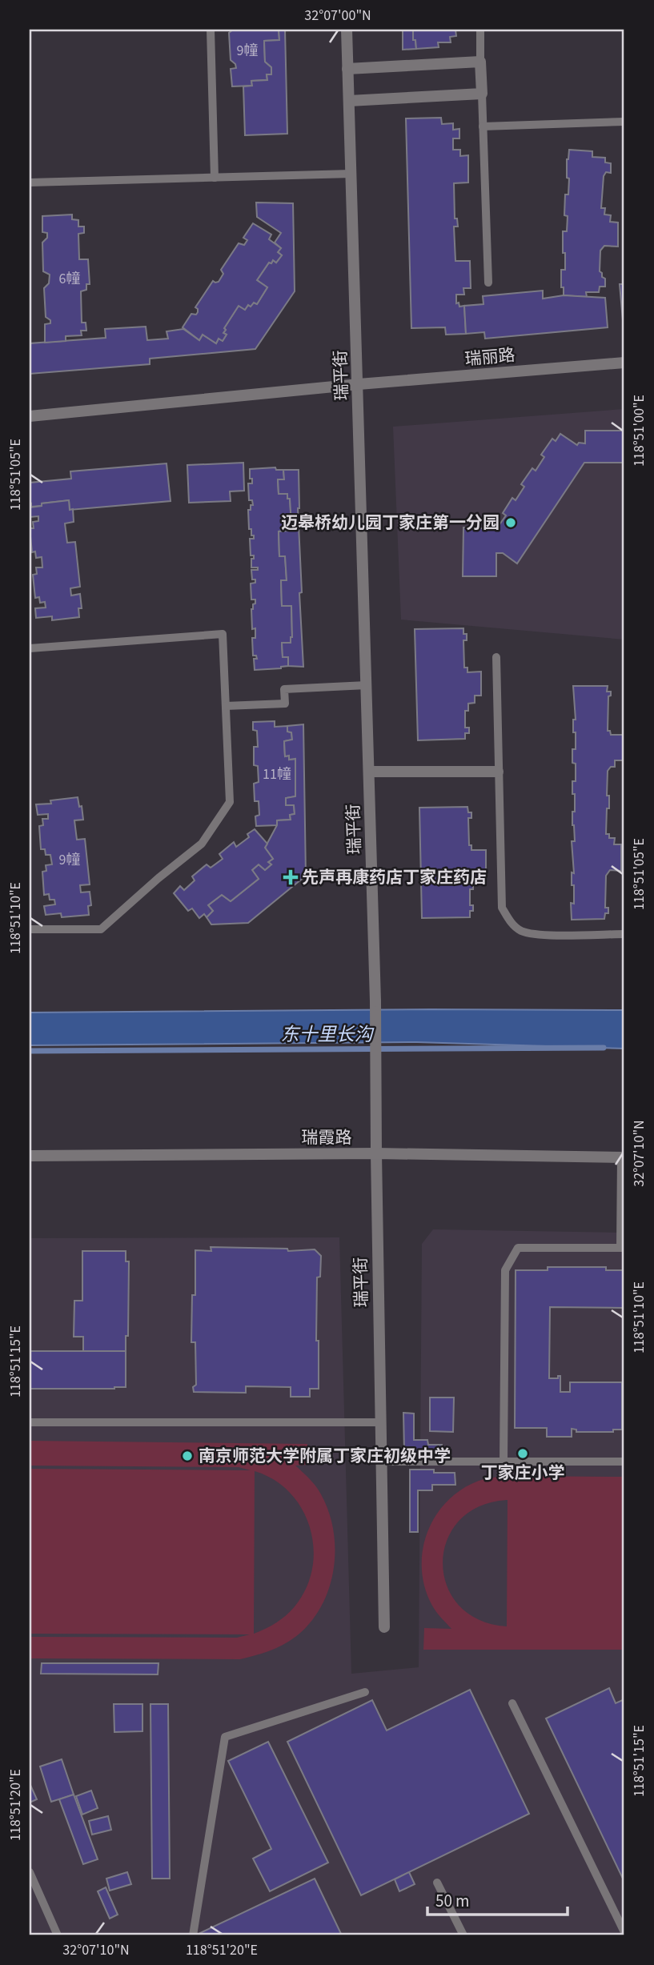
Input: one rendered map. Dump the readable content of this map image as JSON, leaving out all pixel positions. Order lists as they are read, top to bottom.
{
  "streets": {
    "street": ["瑞丽路", "瑞平街", "瑞霞路"]
  },
  "crossings": [
    ["瑞丽路", "瑞平街"],
    ["瑞平街", "瑞霞路"]
  ],
  "water": ["东十里长沟"],
  "places": {
    "other": ["迈皋桥幼儿园丁家庄第一分园", "丁家庄小学", "南京师范大学附属丁家庄初级中学"],
    "health": ["先声再康药店丁家庄药店"]
  },
  "house_numbers": [
    "9幢",
    "6幢",
    "11幢",
    "9幢"
  ],
  "scale_bar": "50 m",
  "coordinates": [
    "32°07'00\"N",
    "118°51'00\"E",
    "118°51'05\"E",
    "118°51'10\"E",
    "32°07'10\"N",
    "118°51'15\"E",
    "118°51'20\"E"
  ]
}
